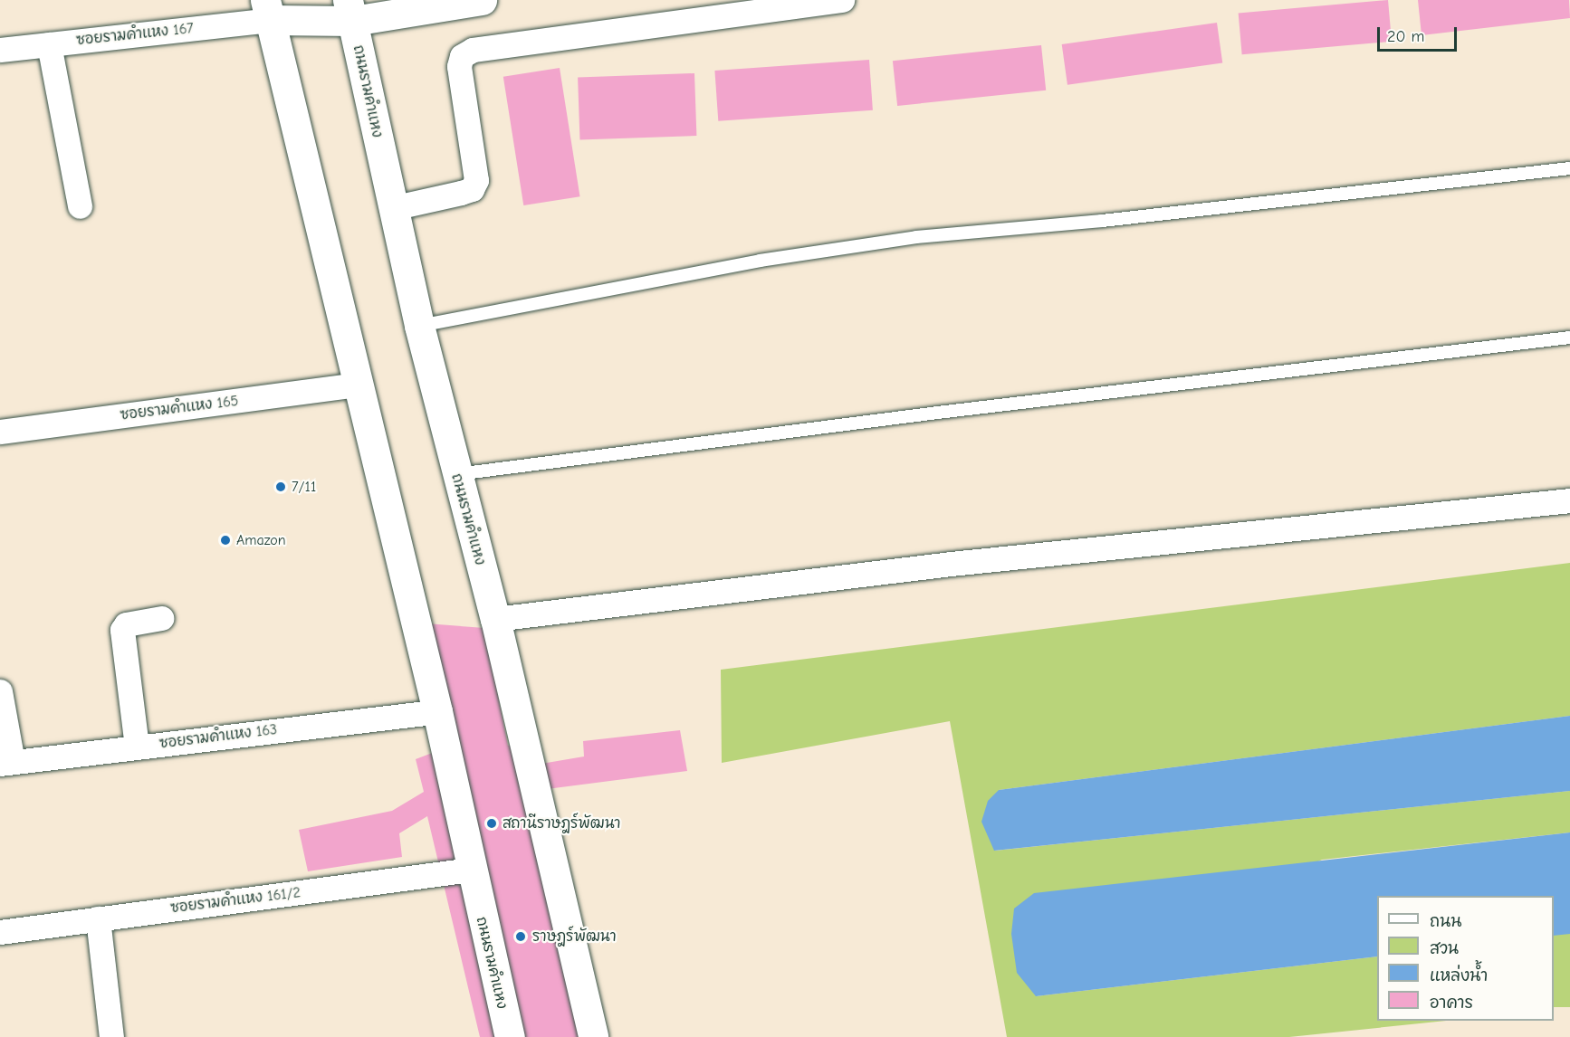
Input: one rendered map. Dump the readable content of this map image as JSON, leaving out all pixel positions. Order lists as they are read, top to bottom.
{
  "streets": {
    "main road": ["ถนนรามคำแหง"],
    "street": [
      "ซอยรามคำแหง 167",
      "ซอยรามคำแหง 165",
      "ซอยรามคำแหง 163",
      "ซอยรามคำแหง 161/2"
    ]
  },
  "crossings": [
    ["ซอยรามคำแหง 167", "ถนนรามคำแหง"],
    ["ถนนรามคำแหง", "ซอยรามคำแหง 165"],
    ["ถนนรามคำแหง", "ซอยรามคำแหง 163"],
    ["ถนนรามคำแหง", "ซอยรามคำแหง 161/2"]
  ],
  "places": [
    "7/11",
    "Amazon",
    "สถานีราษฎร์พัฒนา",
    "ราษฎร์พัฒนา"
  ],
  "legend": [
    "ถนน",
    "สวน",
    "แหล่งน้ำ",
    "อาคาร"
  ],
  "scale_bar": "20 m"
}
